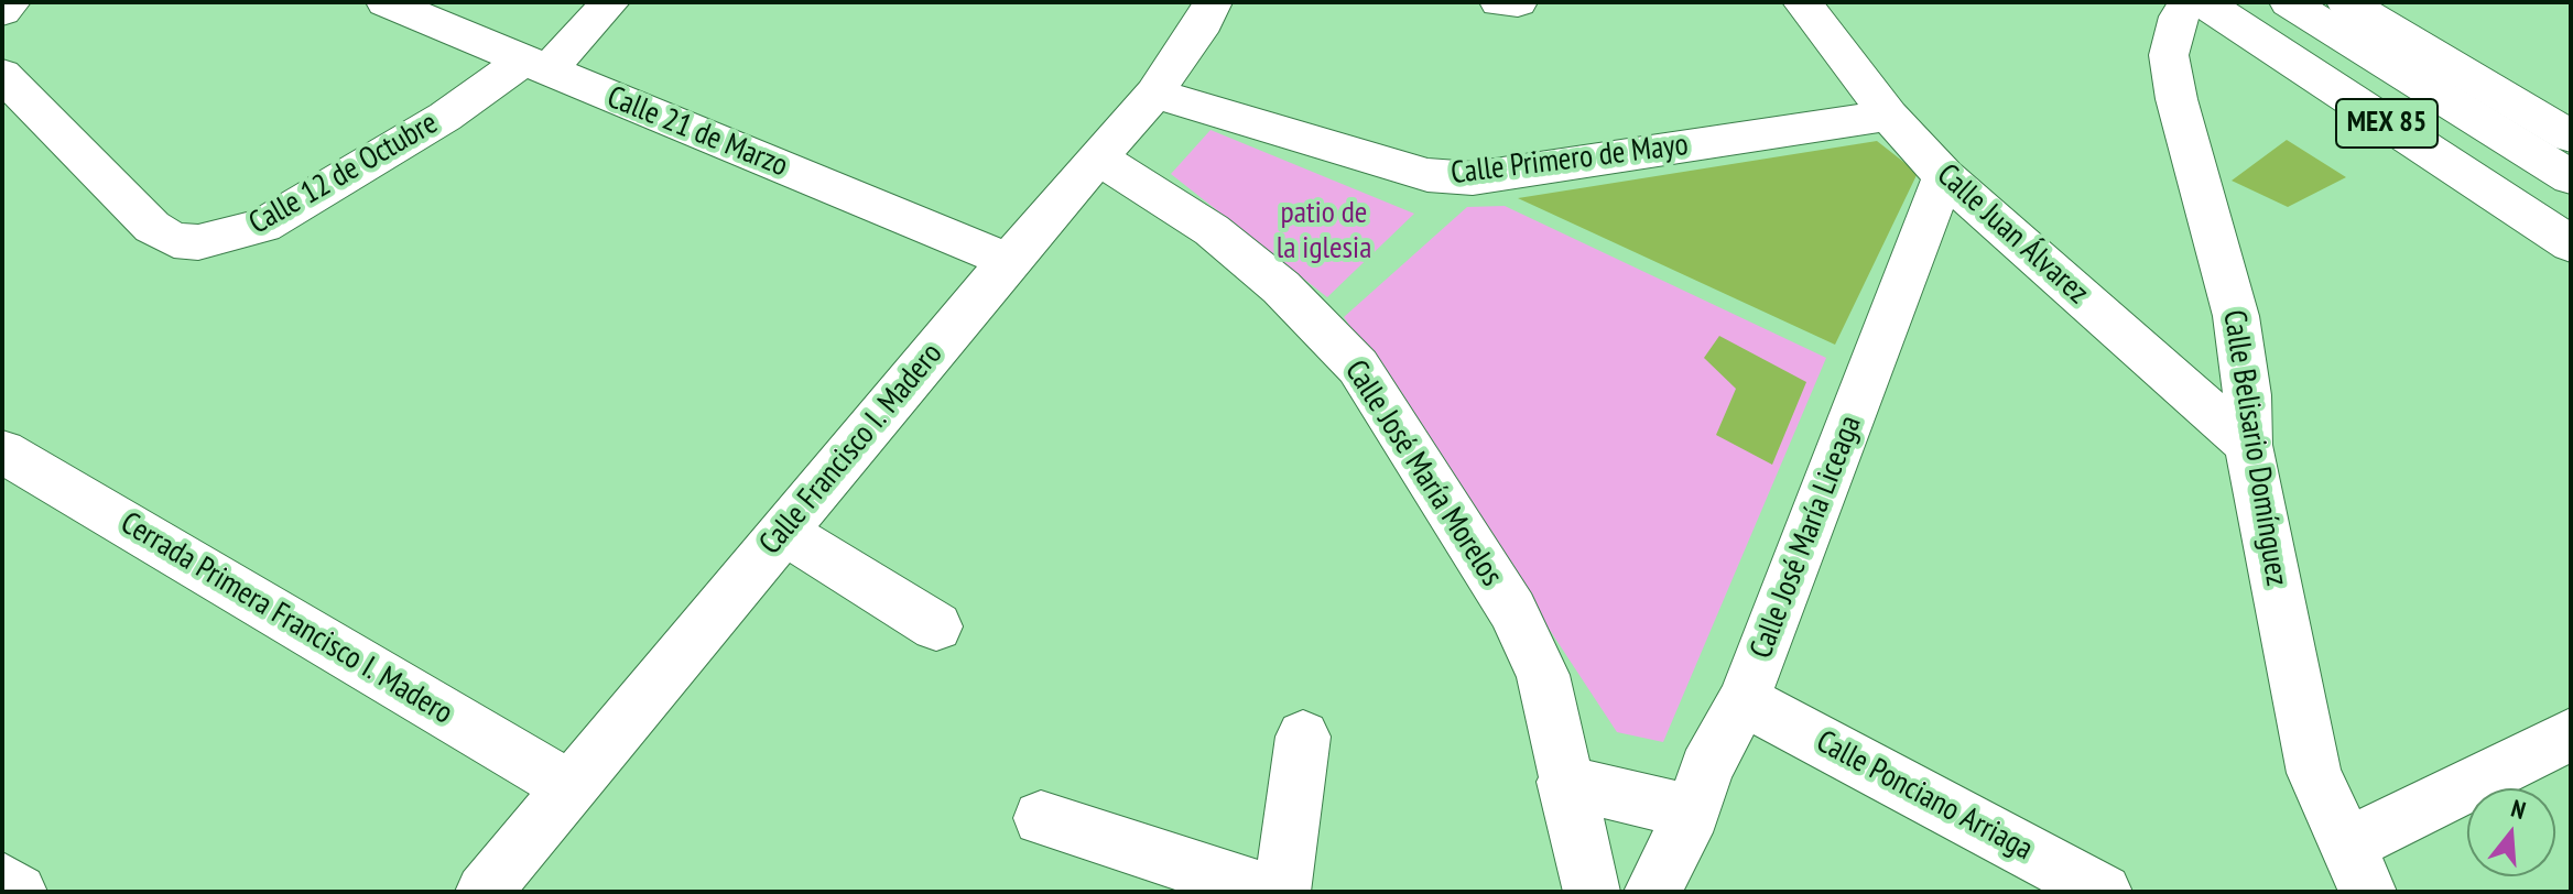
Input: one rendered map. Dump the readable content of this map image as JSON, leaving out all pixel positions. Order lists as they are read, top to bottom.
{
  "streets": {
    "street": [
      "MEX 85",
      "Calle 21 de Marzo",
      "Calle Primero de Mayo",
      "Calle 12 de Octubre",
      "Calle Juan Álvarez",
      "Calle Belisario Domínguez",
      "Calle Francisco I. Madero",
      "Calle José María Morelos",
      "Calle José María Liceaga",
      "Cerrada Primera Francisco I. Madero",
      "Calle Ponciano Arriaga"
    ]
  },
  "crossings": [
    ["MEX 85", "Calle Belisario Domínguez"],
    ["Calle 21 de Marzo", "Calle 12 de Octubre"],
    ["Calle 21 de Marzo", "Calle Francisco I. Madero"],
    ["Calle Primero de Mayo", "Calle Juan Álvarez"],
    ["Calle Primero de Mayo", "Calle Francisco I. Madero"],
    ["Calle Juan Álvarez", "Calle Belisario Domínguez"],
    ["Calle Juan Álvarez", "Calle José María Liceaga"],
    ["Calle Francisco I. Madero", "Calle José María Morelos"],
    ["Calle Francisco I. Madero", "Cerrada Primera Francisco I. Madero"],
    ["Calle José María Liceaga", "Calle Ponciano Arriaga"]
  ],
  "parks": ["patio de la iglesia"],
  "north": "top"
}
